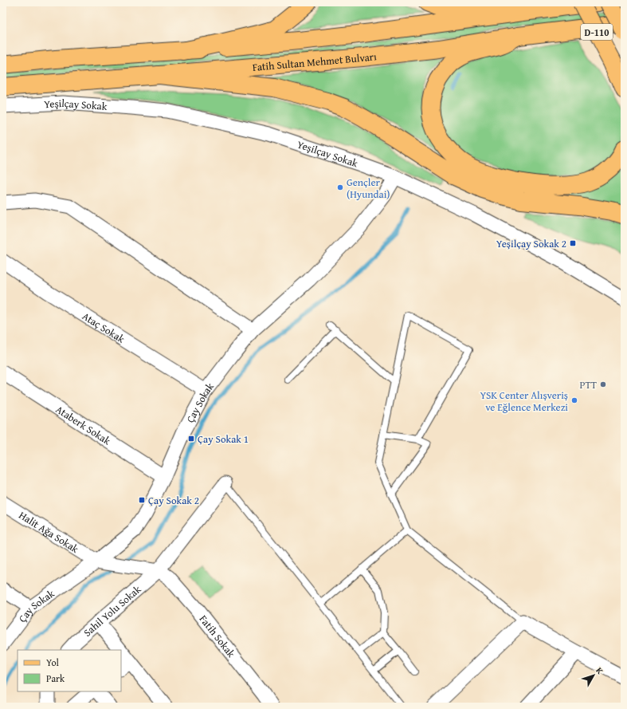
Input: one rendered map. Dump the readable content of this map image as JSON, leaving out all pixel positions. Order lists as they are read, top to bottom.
{
  "streets": {
    "main road": ["D-110", "Fatih Sultan Mehmet Bulvarı"],
    "street": [
      "Yeşilçay Sokak",
      "Ataç Sokak",
      "Çay Sokak",
      "Ataberk Sokak",
      "Halit Ağa Sokak",
      "Sahil Yolu Sokak",
      "Fatih Sokak"
    ]
  },
  "crossings": [
    ["Yeşilçay Sokak", "Çay Sokak"],
    ["Ataç Sokak", "Çay Sokak"],
    ["Çay Sokak", "Ataberk Sokak"],
    ["Çay Sokak", "Halit Ağa Sokak"],
    ["Sahil Yolu Sokak", "Fatih Sokak"]
  ],
  "places": {
    "other": ["Gençler (Hyundai)", "PTT", "YSK Center Alışveriş ve Eğlence Merkezi"],
    "transit": ["Yeşilçay Sokak 2", "Çay Sokak 1", "Çay Sokak 2"]
  },
  "legend": ["Yol", "Park"],
  "north": "top right"
}
